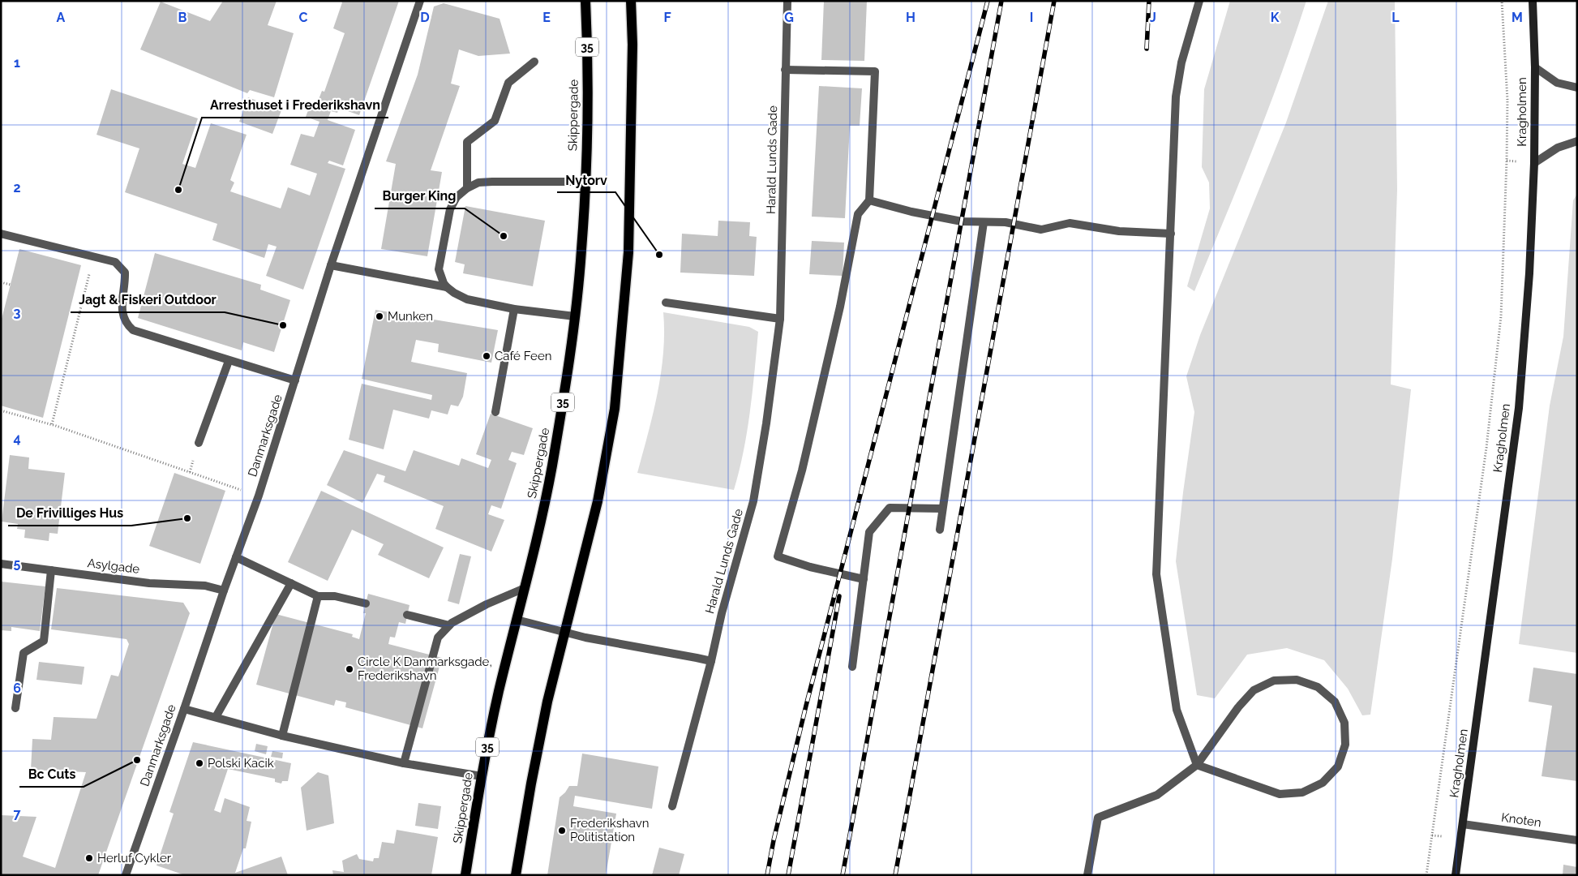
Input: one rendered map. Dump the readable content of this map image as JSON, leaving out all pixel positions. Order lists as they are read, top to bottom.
{
  "streets": {
    "main road": ["35", "Skippergade"],
    "street": [
      "Kragholmen",
      "Harald Lunds Gade",
      "Danmarksgade",
      "Asylgade",
      "Knoten"
    ]
  },
  "crossings": [
    ["Kragholmen", "Knoten"],
    ["Danmarksgade", "Asylgade"]
  ],
  "places": [
    "Arresthuset i Frederikshavn",
    "Burger King",
    "Nytorv",
    "Munken",
    "Jagt & Fiskeri Outdoor",
    "Café Feen",
    "De Frivilliges Hus",
    "Circle K Danmarksgade, Frederikshavn",
    "Bc Cuts",
    "Polski Kacik",
    "Frederikshavn Politistation",
    "Herluf Cykler"
  ],
  "grid": {
    "columns": [
      "A",
      "B",
      "C",
      "D",
      "E",
      "F",
      "G",
      "H",
      "I",
      "J",
      "K",
      "L",
      "M"
    ],
    "rows": [
      "1",
      "2",
      "3",
      "4",
      "5",
      "6",
      "7"
    ]
  }
}
